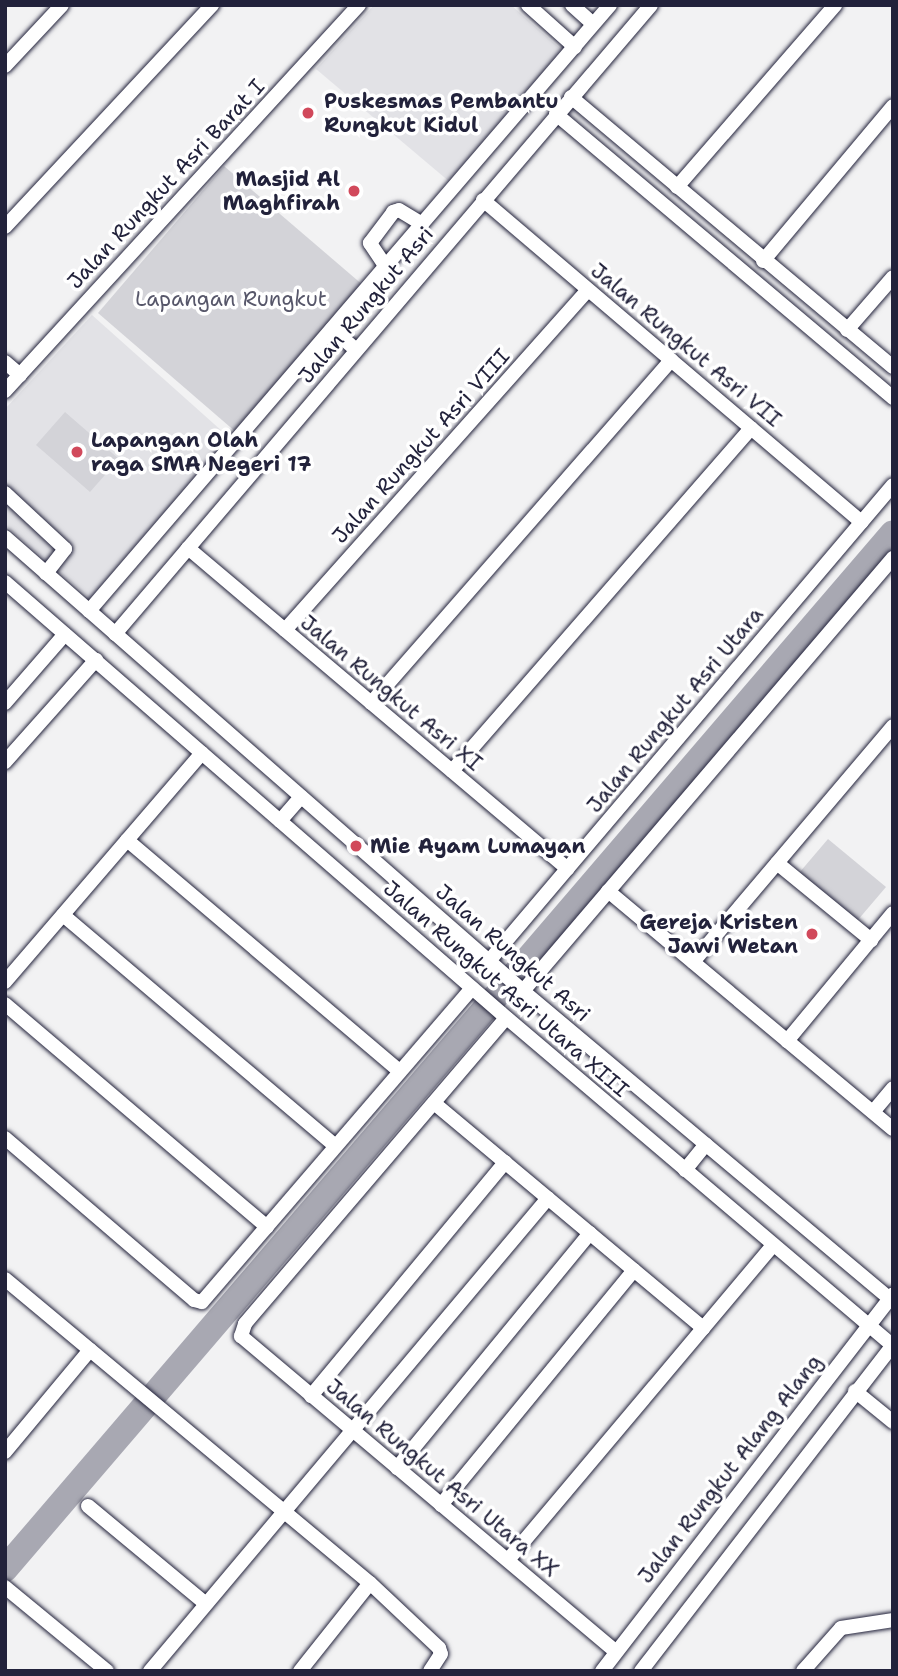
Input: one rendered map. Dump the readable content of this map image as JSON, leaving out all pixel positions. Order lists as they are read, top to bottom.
{
  "streets": {
    "street": [
      "Jalan Rungkut Asri Barat I",
      "Jalan Rungkut Asri",
      "Jalan Rungkut Asri VII",
      "Jalan Rungkut Asri VIII",
      "Jalan Rungkut Asri XI",
      "Jalan Rungkut Asri Utara",
      "Jalan Rungkut Asri Utara XIII",
      "Jalan Rungkut Alang Alang",
      "Jalan Rungkut Asri Utara XX"
    ]
  },
  "crossings": [
    ["Jalan Rungkut Asri", "Jalan Rungkut Asri VII"],
    ["Jalan Rungkut Asri", "Jalan Rungkut Asri XI"],
    ["Jalan Rungkut Asri", "Jalan Rungkut Asri Utara"],
    ["Jalan Rungkut Asri", "Jalan Rungkut Alang Alang"],
    ["Jalan Rungkut Asri VII", "Jalan Rungkut Asri VIII"],
    ["Jalan Rungkut Asri VII", "Jalan Rungkut Asri Utara"],
    ["Jalan Rungkut Asri VIII", "Jalan Rungkut Asri XI"],
    ["Jalan Rungkut Asri XI", "Jalan Rungkut Asri Utara"],
    ["Jalan Rungkut Asri Utara XIII", "Jalan Rungkut Alang Alang"],
    ["Jalan Rungkut Alang Alang", "Jalan Rungkut Asri Utara XX"]
  ],
  "parks": ["Lapangan Rungkut"],
  "places": [
    "Puskesmas Pembantu Rungkut Kidul",
    "Masjid Al Maghfirah",
    "Lapangan Olah raga SMA Negeri 17",
    "Mie Ayam Lumayan",
    "Gereja Kristen Jawi Wetan"
  ]
}
